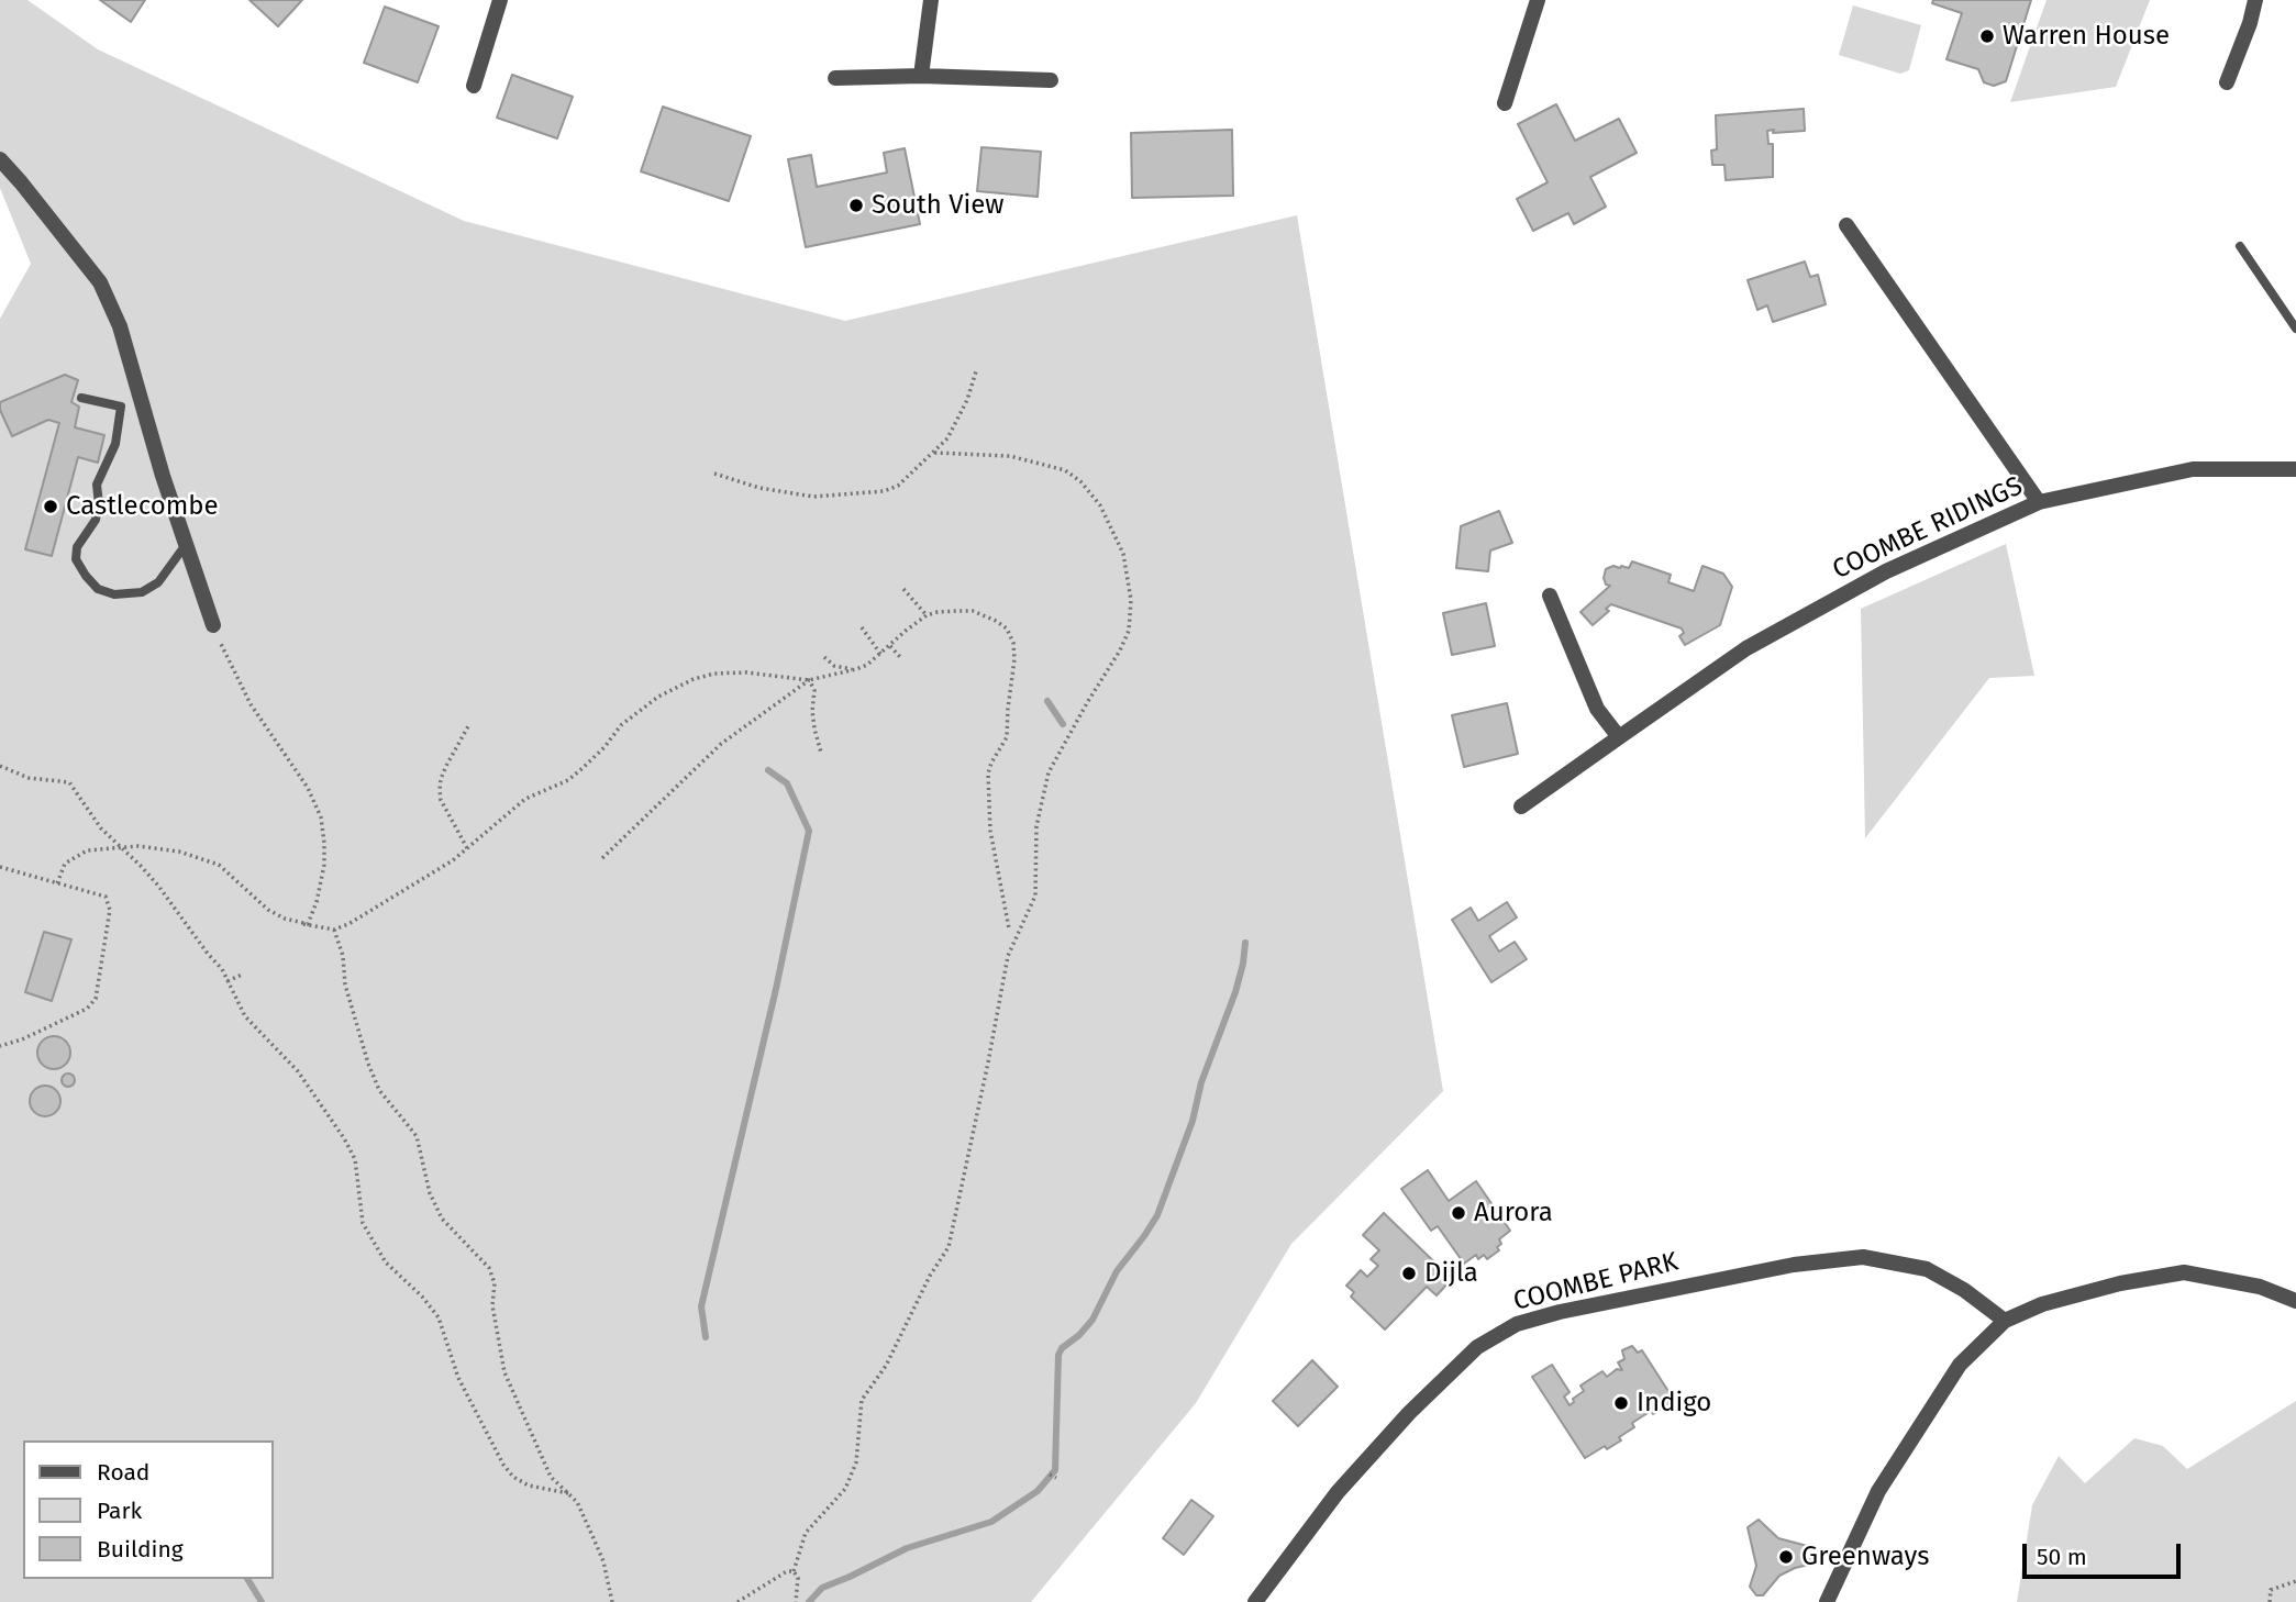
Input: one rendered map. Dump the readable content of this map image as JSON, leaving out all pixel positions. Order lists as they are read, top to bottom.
{
  "streets": {
    "street": ["COOMBE RIDINGS", "COOMBE PARK"]
  },
  "places": [
    "Warren House",
    "South View",
    "Castlecombe",
    "Aurora",
    "Dijla",
    "Indigo",
    "Greenways"
  ],
  "legend": ["Road", "Park", "Building"],
  "scale_bar": "50 m"
}
